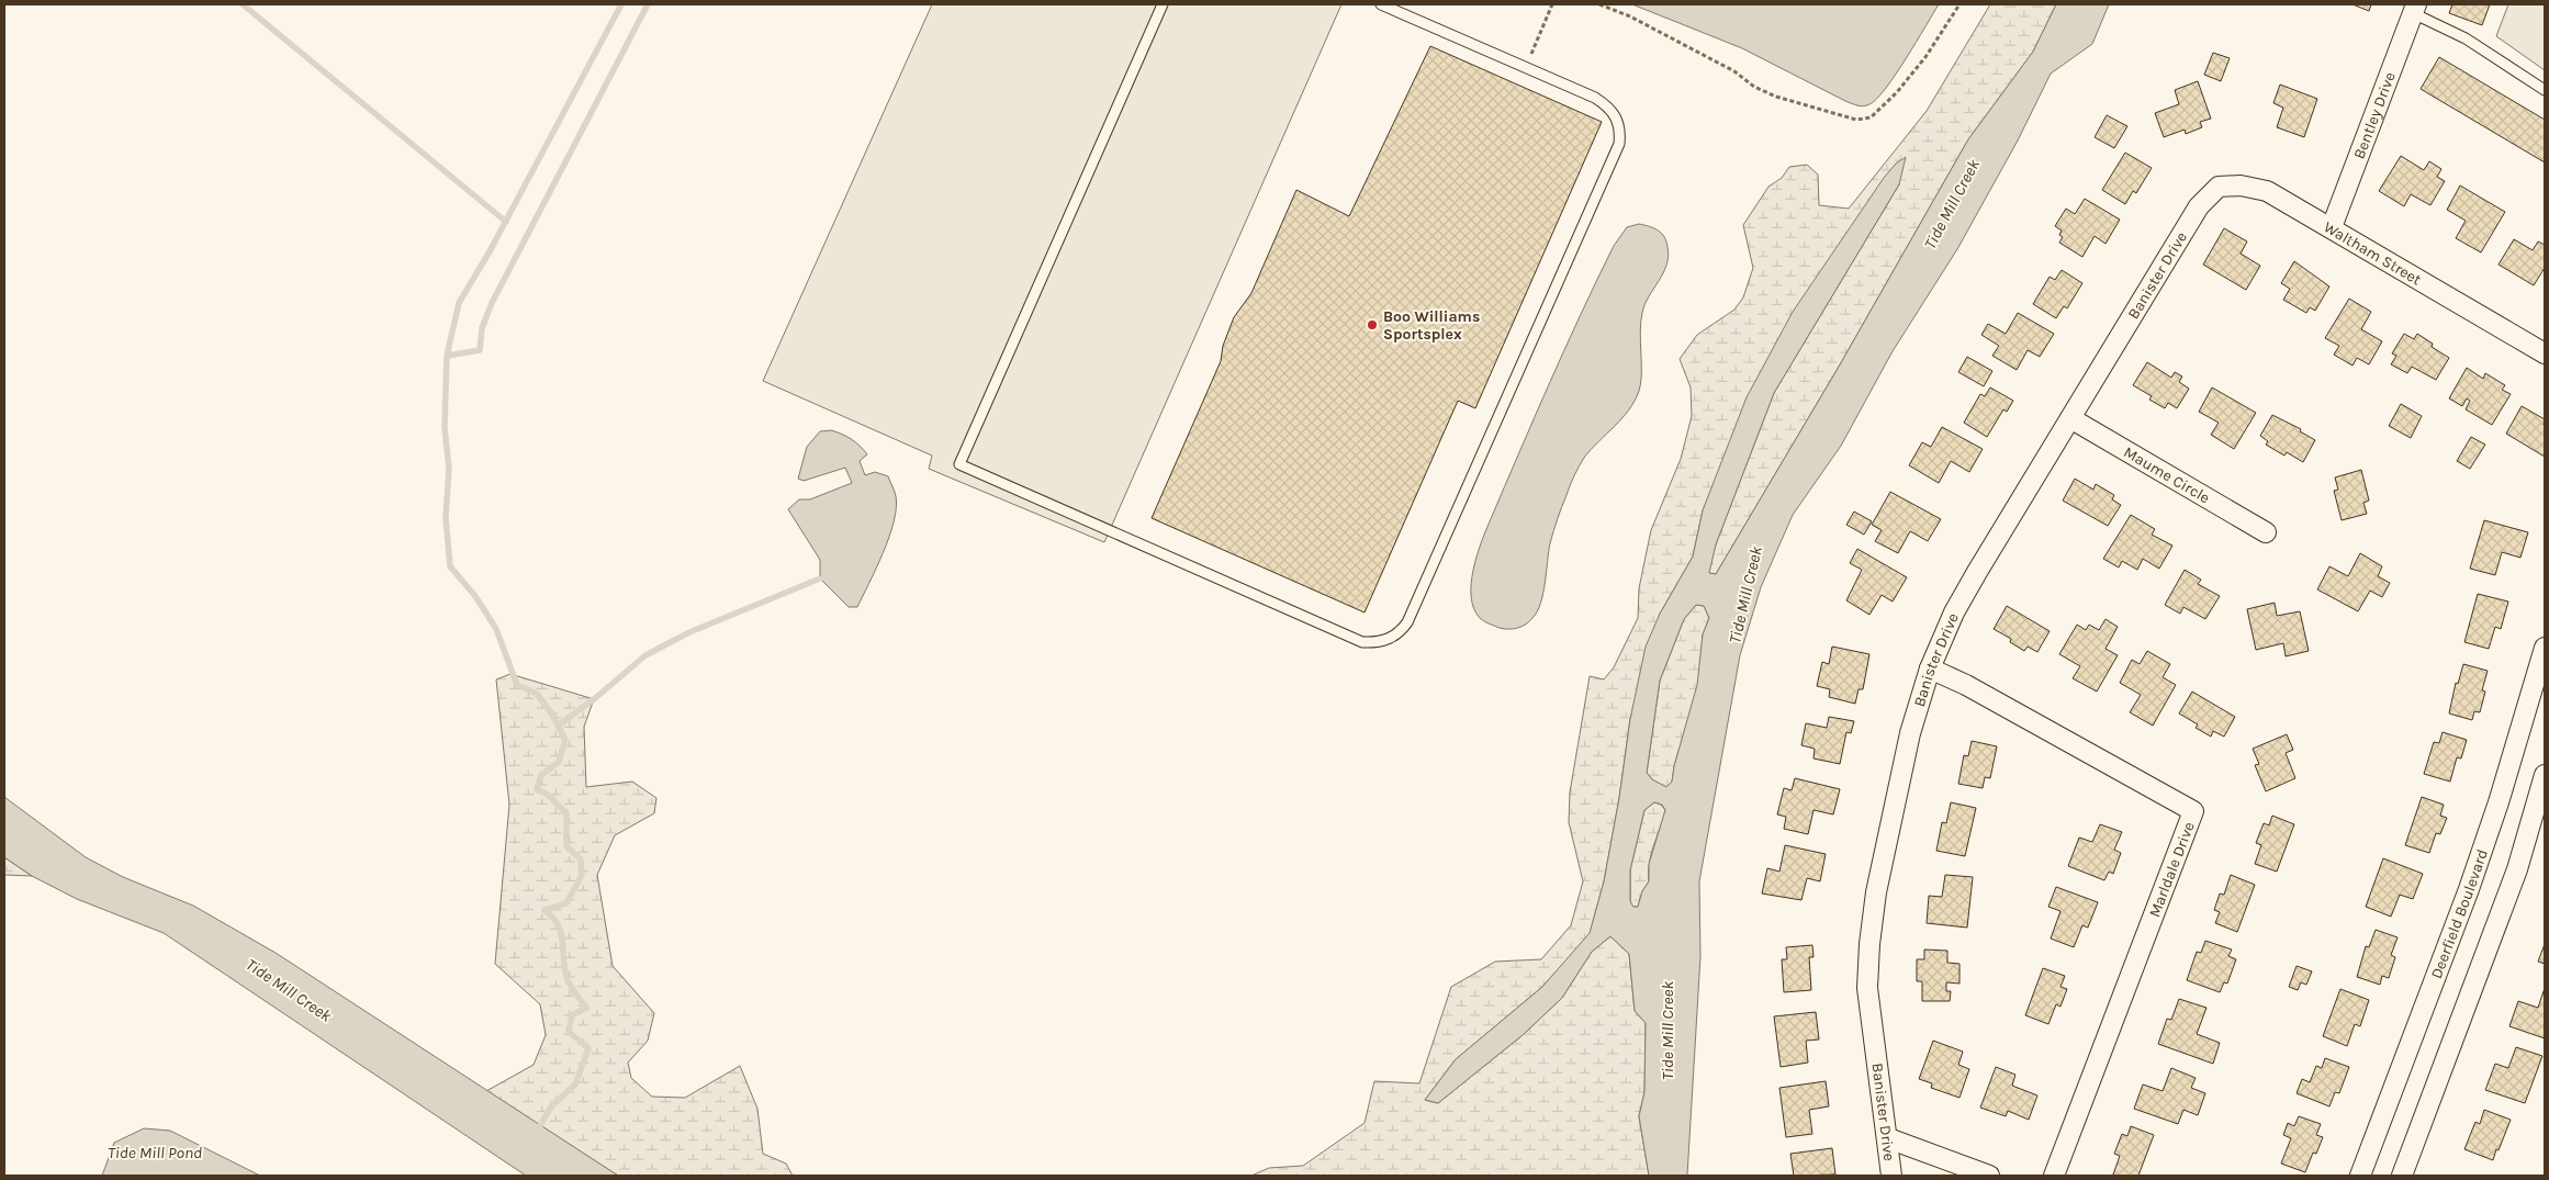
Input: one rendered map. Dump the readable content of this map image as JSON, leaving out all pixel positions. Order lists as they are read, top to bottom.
{
  "streets": {
    "street": [
      "Bentley Drive",
      "Waltham Street",
      "Banister Drive",
      "Maume Circle",
      "Marldale Drive",
      "Deerfield Boulevard"
    ]
  },
  "crossings": [
    ["Bentley Drive", "Waltham Street"],
    ["Waltham Street", "Banister Drive"],
    ["Banister Drive", "Maume Circle"],
    ["Banister Drive", "Marldale Drive"]
  ],
  "water": ["Tide Mill Creek", "Tide Mill Pond"],
  "places": ["Boo Williams Sportsplex"]
}
